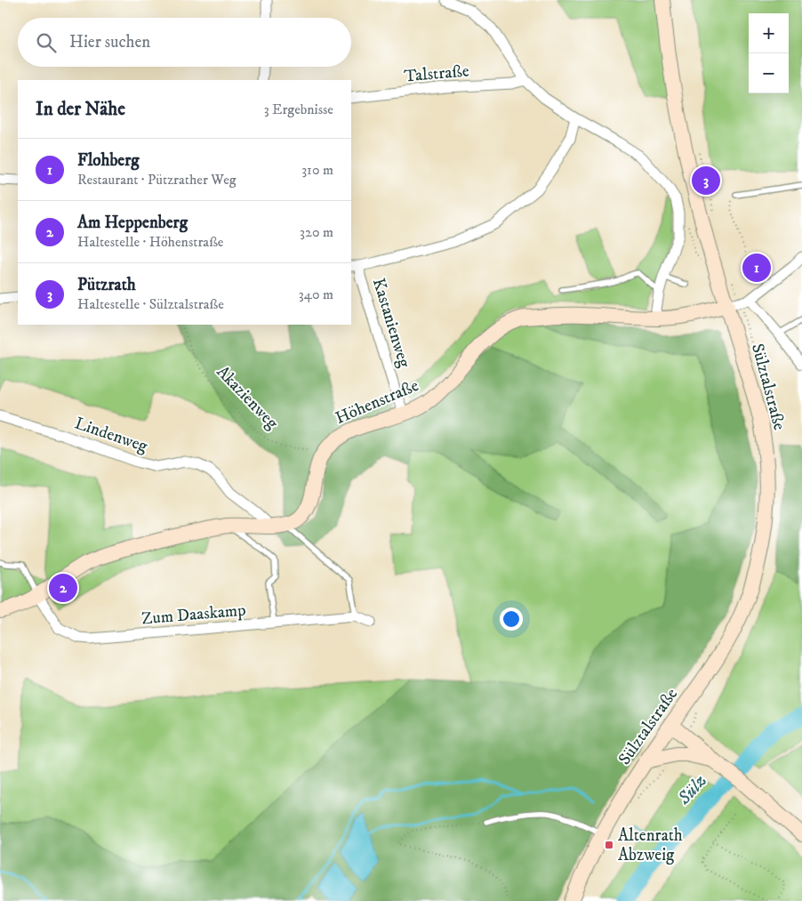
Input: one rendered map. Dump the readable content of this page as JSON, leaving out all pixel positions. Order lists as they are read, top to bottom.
{
  "streets": {
    "main road": ["Sülztalstraße", "Höhenstraße"],
    "street": [
      "Talstraße",
      "Kastanienweg",
      "Lindenweg",
      "Zum Daaskamp"
    ],
    "path": ["Akazienweg"]
  },
  "crossings": [
    ["Kastanienweg", "Höhenstraße"],
    ["Sülztalstraße", "Höhenstraße"],
    ["Akazienweg", "Höhenstraße"]
  ],
  "water": ["Sülz"],
  "places": {
    "transit": ["Altenrath Abzweig"]
  },
  "page": {
    "map_buttons": ["+", "−"],
    "search": "Hier suchen",
    "heading": ["In der Nähe", "3 Ergebnisse"],
    "list": [
      {
        "mark": "1",
        "name": "Flohberg",
        "note": "Restaurant · Pützrather Weg",
        "value": "310 m"
      },
      {
        "mark": "2",
        "name": "Am Heppenberg",
        "note": "Haltestelle · Höhenstraße",
        "value": "320 m"
      },
      {
        "mark": "3",
        "name": "Pützrath",
        "note": "Haltestelle · Sülztalstraße",
        "value": "340 m"
      }
    ],
    "pins": ["3", "1", "2"]
  }
}
